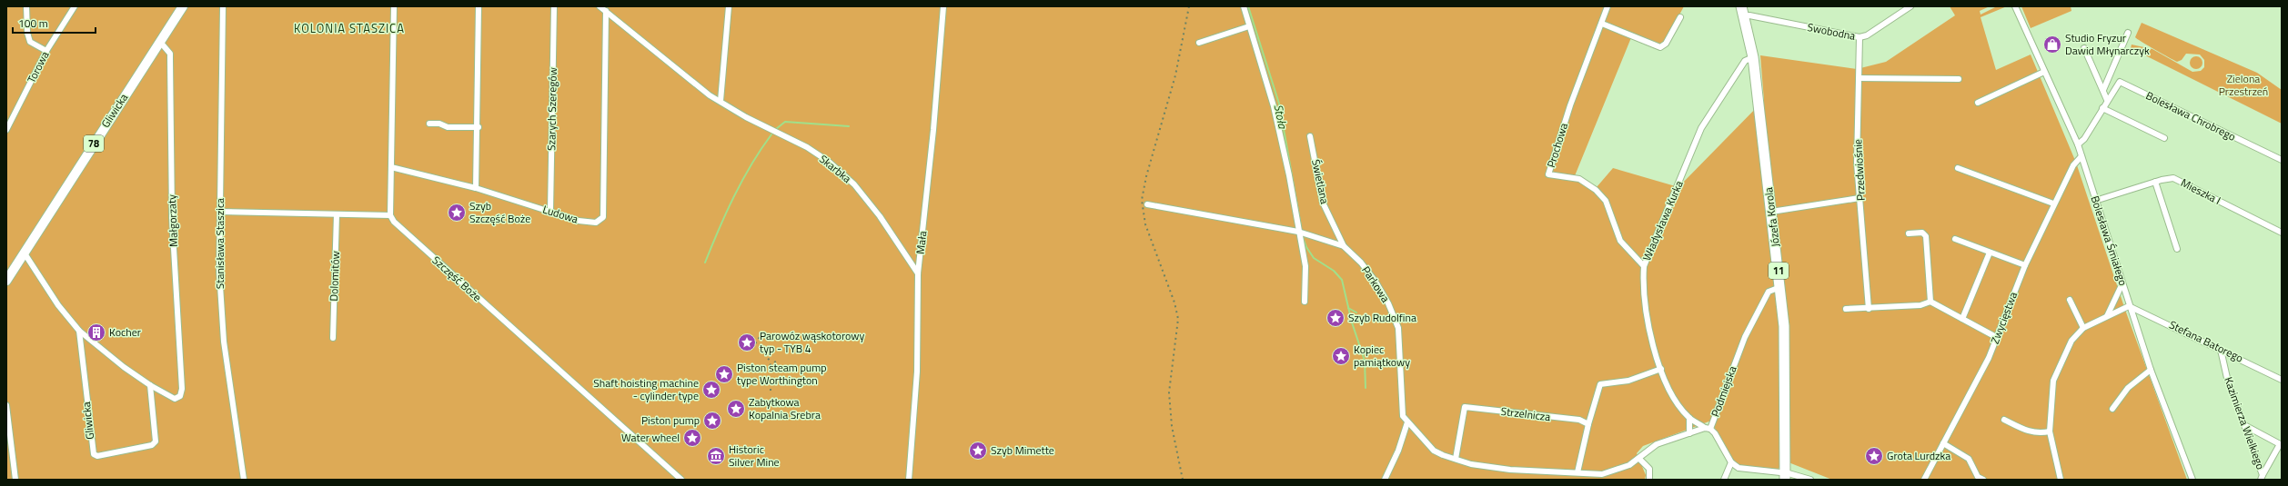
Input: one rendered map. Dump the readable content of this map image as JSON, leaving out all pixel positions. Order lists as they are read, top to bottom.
{
  "streets": {
    "highway": ["Józefa Korola", "11"],
    "main road": ["Gliwicka", "78"],
    "street": [
      "Swobodna",
      "Torowa",
      "Szarych Szeregów",
      "Bolesława Chrobrego",
      "Prochowa",
      "Skarbka",
      "Przedwiośnie",
      "Świetlana",
      "Mieszka I",
      "Ludowa",
      "Małgorzaty",
      "Władysława Kurka",
      "Bolesława Śmiałego",
      "Mała",
      "Stanisława Staszica",
      "Dolomitów",
      "Szczęść Boże",
      "Parkowa",
      "Zwycięstwa",
      "Stefana Batorego",
      "Podmiejska",
      "Strzelnicza",
      "Kazimierza Wielkiego"
    ]
  },
  "crossings": [
    ["Swobodna", "Przedwiośnie"],
    ["Swobodna", "Józefa Korola"],
    ["Szarych Szeregów", "Ludowa"],
    ["Gliwicka", "Małgorzaty"],
    ["Bolesława Chrobrego", "Bolesława Śmiałego"],
    ["Prochowa", "Władysława Kurka"],
    ["Skarbka", "Ludowa"],
    ["Skarbka", "Mała"],
    ["Świetlana", "Parkowa"],
    ["Mieszka I", "Bolesława Śmiałego"],
    ["Józefa Korola", "Władysława Kurka"],
    ["Józefa Korola", "Podmiejska"],
    ["Władysława Kurka", "Podmiejska"],
    ["Bolesława Śmiałego", "Zwycięstwa"],
    ["Bolesława Śmiałego", "Stefana Batorego"],
    ["Stefana Batorego", "Kazimierza Wielkiego"]
  ],
  "districts": ["KOLONIA STASZICA"],
  "water": ["Stoła"],
  "parks": ["Zielona Przestrzeń"],
  "places": {
    "shop": ["Studio Fryzur Dawid Młynarczyk"],
    "place": [
      "Szyb Szczęść Boże",
      "Szyb Rudolfina",
      "Parowóz wąskotorowy typ - TYB 4",
      "Kopiec pamiątkowy",
      "Piston steam pump type Worthington",
      "Shaft hoisting machine - cylinder type",
      "Zabytkowa Kopalnia Srebra",
      "Piston pump",
      "Water wheel",
      "Szyb Mimette",
      "Grota Lurdzka"
    ],
    "building": ["Kocher"],
    "museum": ["Historic Silver Mine"]
  },
  "scale_bar": "100 m"
}
